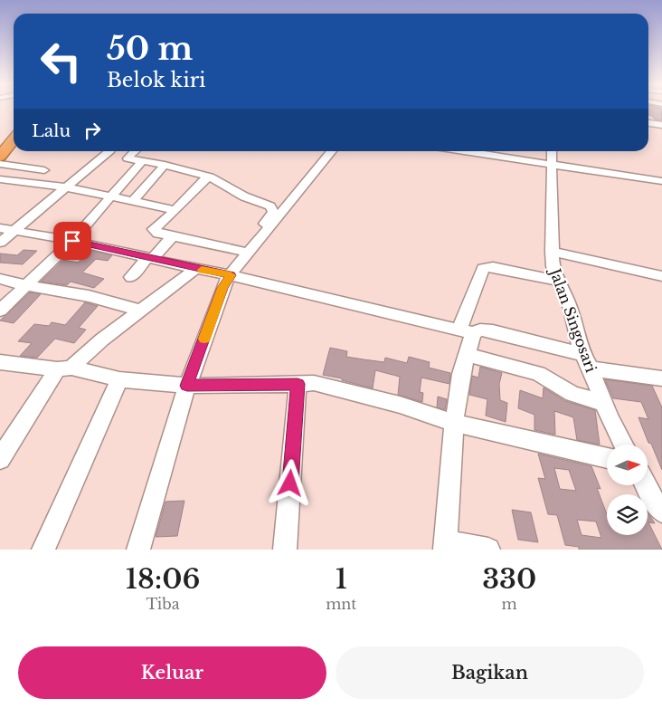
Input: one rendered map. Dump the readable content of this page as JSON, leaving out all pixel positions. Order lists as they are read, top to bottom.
{
  "streets": {
    "street": ["Jalan Singosari"]
  },
  "north": "right",
  "page": {
    "turn": ["50 m", "Belok kiri"],
    "then": "Lalu",
    "eta": [
      "18:06",
      "Tiba",
      "1",
      "mnt",
      "330",
      "m"
    ],
    "buttons": ["Keluar", "Bagikan"]
  }
}
